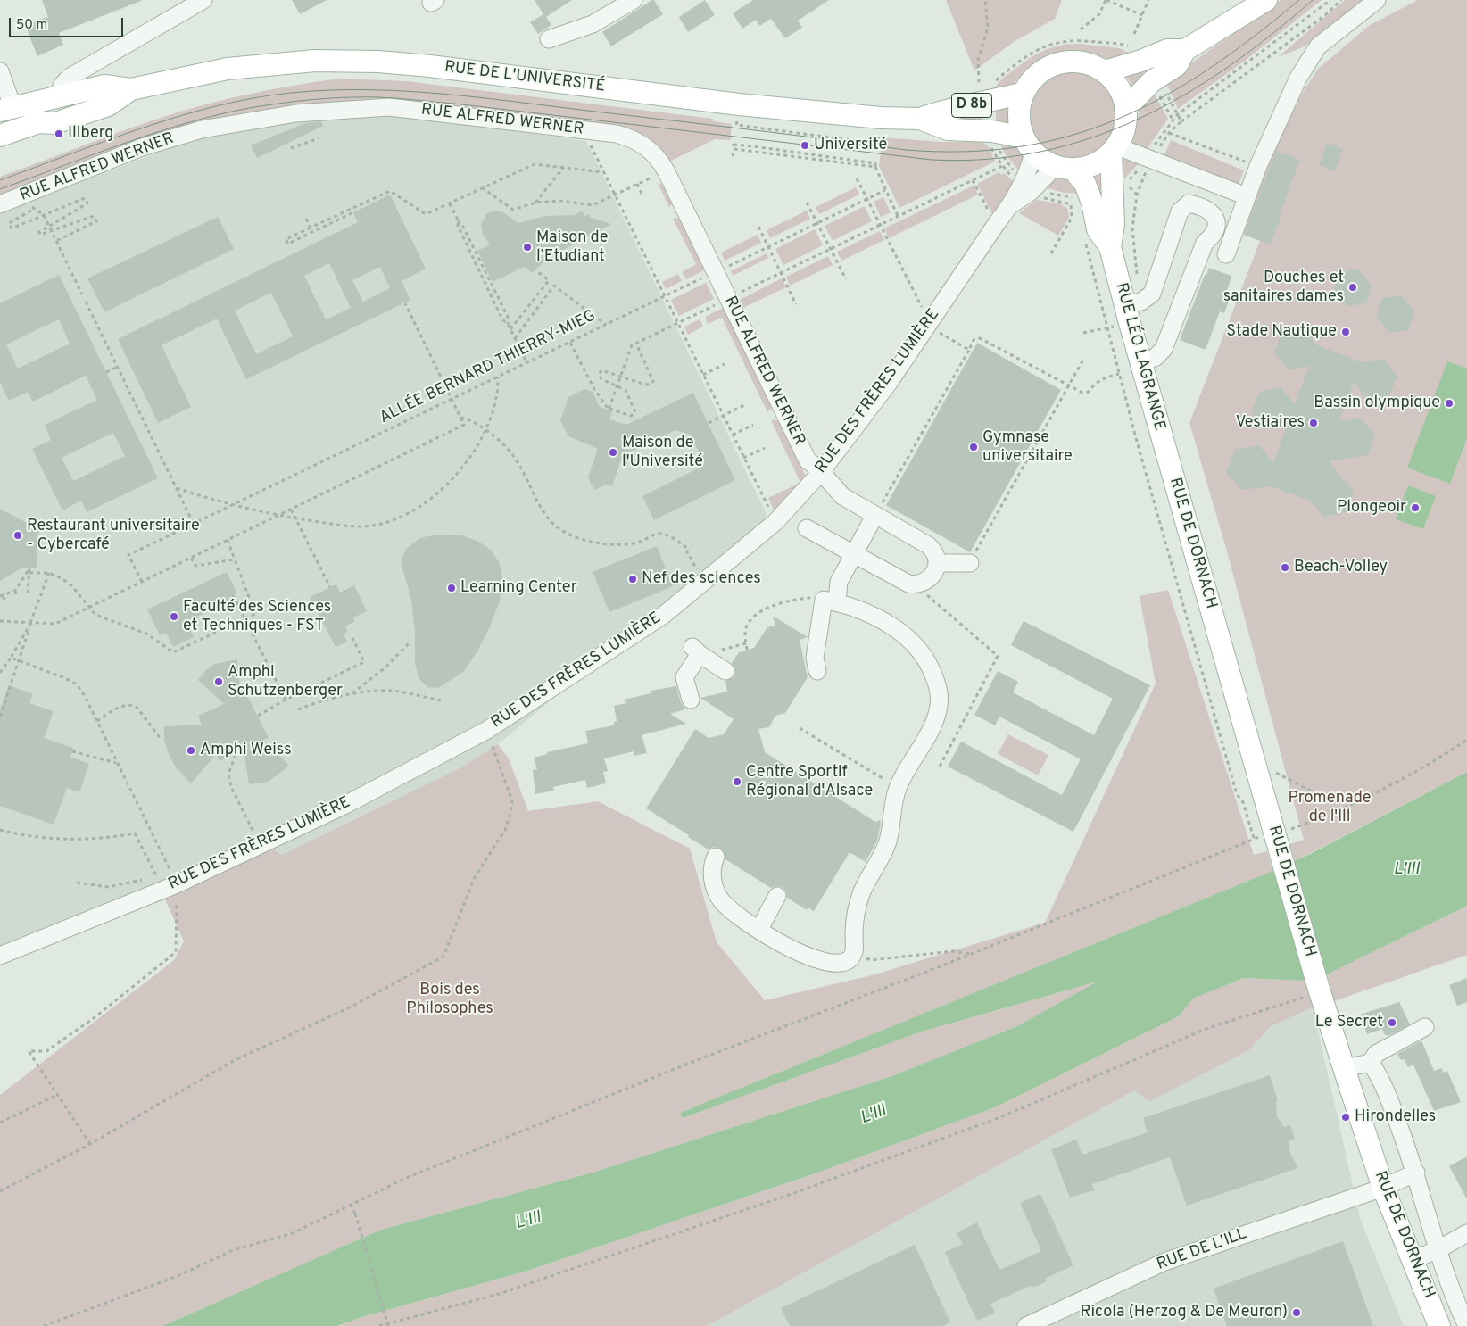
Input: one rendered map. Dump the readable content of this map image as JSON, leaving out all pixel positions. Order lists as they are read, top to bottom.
{
  "streets": {
    "main road": [
      "RUE DE L'UNIVERSITÉ",
      "D 8b",
      "RUE LÉO LAGRANGE",
      "RUE DE DORNACH"
    ],
    "street": ["RUE ALFRED WERNER", "RUE DES FRÈRES LUMIÈRE", "RUE DE L'ILL"],
    "path": ["ALLÉE BERNARD THIERRY-MIEG"]
  },
  "crossings": [
    ["RUE DE L'UNIVERSITÉ", "RUE LÉO LAGRANGE"],
    ["RUE DE L'UNIVERSITÉ", "RUE DES FRÈRES LUMIÈRE"],
    ["RUE ALFRED WERNER", "ALLÉE BERNARD THIERRY-MIEG"],
    ["RUE ALFRED WERNER", "RUE DES FRÈRES LUMIÈRE"],
    ["RUE LÉO LAGRANGE", "RUE DES FRÈRES LUMIÈRE"],
    ["RUE LÉO LAGRANGE", "RUE DE DORNACH"],
    ["RUE DE DORNACH", "RUE DE L'ILL"]
  ],
  "water": ["L'Ill"],
  "parks": ["Promenade de l'lll", "Bois des Philosophes"],
  "places": [
    "Illberg",
    "Université",
    "Maison de l’Etudiant",
    "Douches et sanitaires dames",
    "Stade Nautique",
    "Bassin olympique",
    "Vestiaires",
    "Gymnase universitaire",
    "Maison de l'Université",
    "Plongeoir",
    "Restaurant universitaire - Cybercafé",
    "Beach-Volley",
    "Nef des sciences",
    "Learning Center",
    "Faculté des Sciences et Techniques - FST",
    "Amphi Schutzenberger",
    "Amphi Weiss",
    "Centre Sportif Régional d'Alsace",
    "Le Secret",
    "Hirondelles",
    "Ricola (Herzog & De Meuron)"
  ],
  "scale_bar": "50 m"
}
